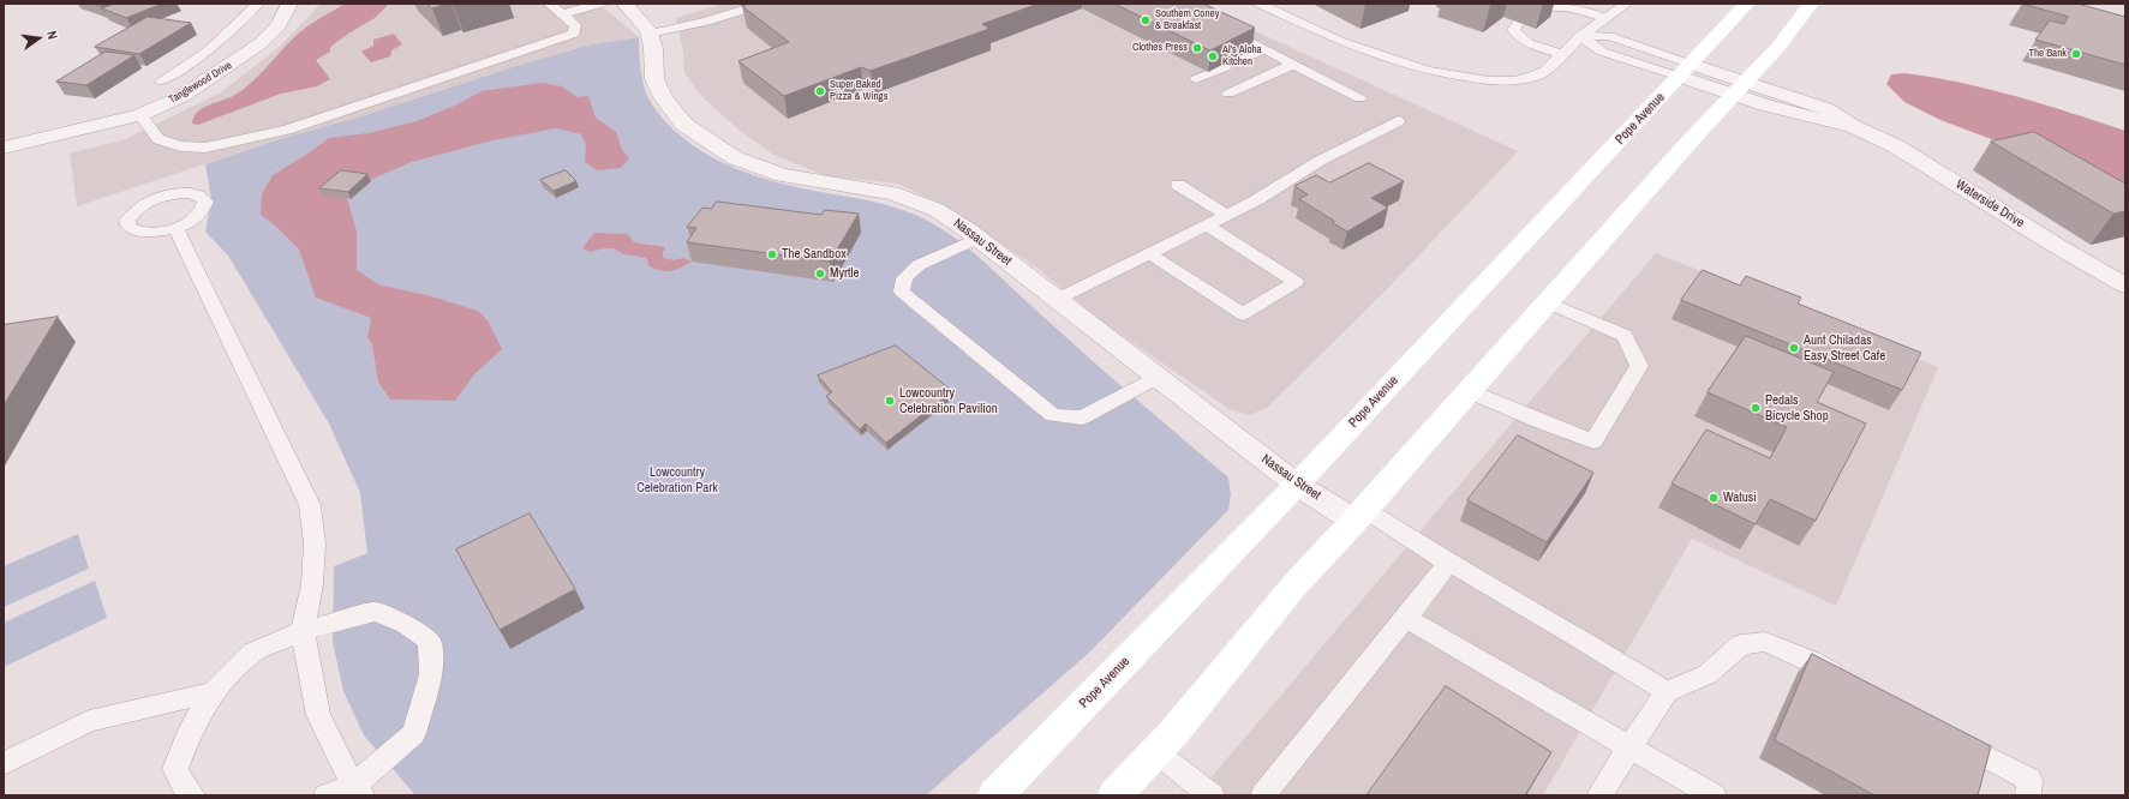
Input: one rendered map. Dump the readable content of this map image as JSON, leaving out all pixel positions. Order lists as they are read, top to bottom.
{
  "streets": {
    "main road": ["Pope Avenue"],
    "street": ["Tanglewood Drive", "Waterside Drive", "Nassau Street"]
  },
  "crossings": [
    ["Pope Avenue", "Waterside Drive"],
    ["Pope Avenue", "Nassau Street"]
  ],
  "parks": ["Lowcountry Celebration Park"],
  "places": [
    "Southern Coney & Breakfast",
    "Clothes Press",
    "The Bank",
    "Al’s Aloha Kitchen",
    "Super Baked Pizza & Wings",
    "The Sandbox",
    "Myrtle",
    "Aunt Chiladas Easy Street Cafe",
    "Lowcountry Celebration Pavilion",
    "Pedals Bicycle Shop",
    "Watusi"
  ],
  "north": "right"
}
